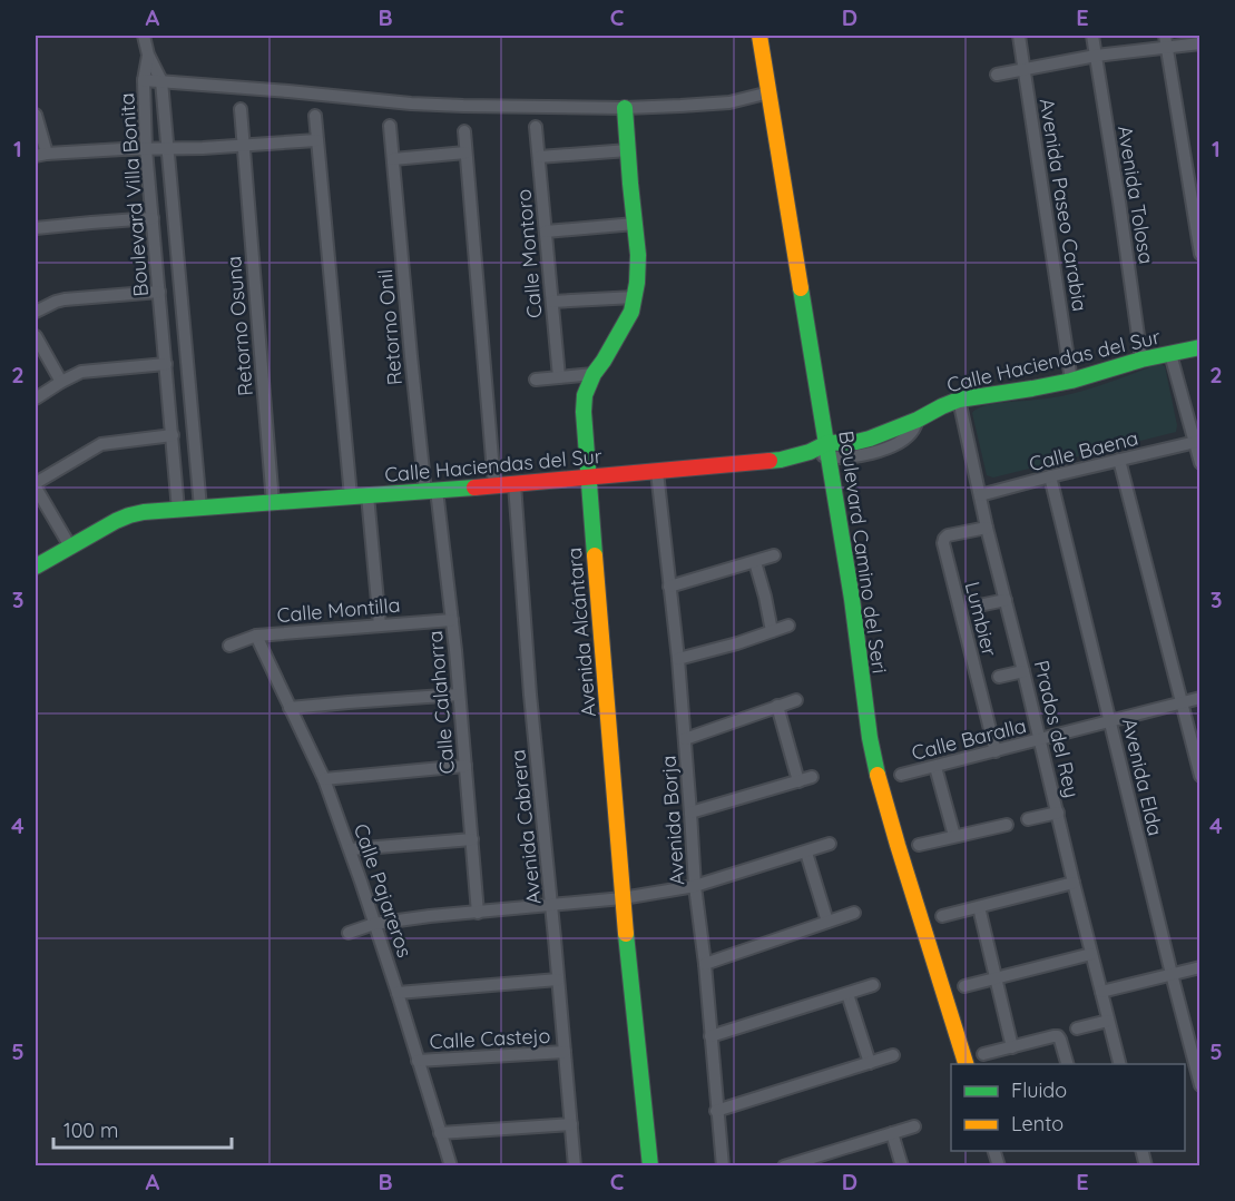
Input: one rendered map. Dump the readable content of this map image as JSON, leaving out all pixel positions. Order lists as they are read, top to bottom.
{
  "streets": {
    "street": [
      "Boulevard Villa Bonita",
      "Avenida Tolosa",
      "Avenida Paseo Carabia",
      "Calle Montoro",
      "Retorno Osuna",
      "Retorno Onil",
      "Calle Haciendas del Sur",
      "Calle Baena",
      "Boulevard Camino del Seri",
      "Calle Montilla",
      "Lumbier",
      "Avenida Alcántara",
      "Calle Calahorra",
      "Prados del Rey",
      "Calle Baralla",
      "Avenida Elda",
      "Avenida Borja",
      "Avenida Cabrera",
      "Calle Pajareros",
      "Calle Castejo"
    ]
  },
  "crossings": [
    ["Boulevard Villa Bonita", "Calle Haciendas del Sur"],
    ["Avenida Tolosa", "Calle Haciendas del Sur"],
    ["Avenida Paseo Carabia", "Calle Haciendas del Sur"],
    ["Retorno Osuna", "Calle Haciendas del Sur"],
    ["Retorno Onil", "Calle Haciendas del Sur"],
    ["Retorno Onil", "Calle Calahorra"],
    ["Calle Haciendas del Sur", "Boulevard Camino del Seri"],
    ["Calle Haciendas del Sur", "Avenida Alcántara"],
    ["Calle Haciendas del Sur", "Calle Calahorra"],
    ["Calle Haciendas del Sur", "Prados del Rey"],
    ["Calle Haciendas del Sur", "Avenida Borja"],
    ["Calle Haciendas del Sur", "Avenida Cabrera"],
    ["Calle Baena", "Prados del Rey"],
    ["Calle Baena", "Avenida Elda"],
    ["Calle Montilla", "Calle Calahorra"],
    ["Calle Montilla", "Calle Pajareros"],
    ["Lumbier", "Prados del Rey"],
    ["Lumbier", "Calle Baralla"],
    ["Prados del Rey", "Calle Baralla"],
    ["Calle Baralla", "Avenida Elda"],
    ["Avenida Cabrera", "Calle Castejo"],
    ["Calle Pajareros", "Calle Castejo"]
  ],
  "legend": ["Fluido", "Lento"],
  "scale_bar": "100 m",
  "grid": {
    "columns": [
      "A",
      "B",
      "C",
      "D",
      "E"
    ],
    "rows": [
      "1",
      "2",
      "3",
      "4",
      "5"
    ]
  }
}
